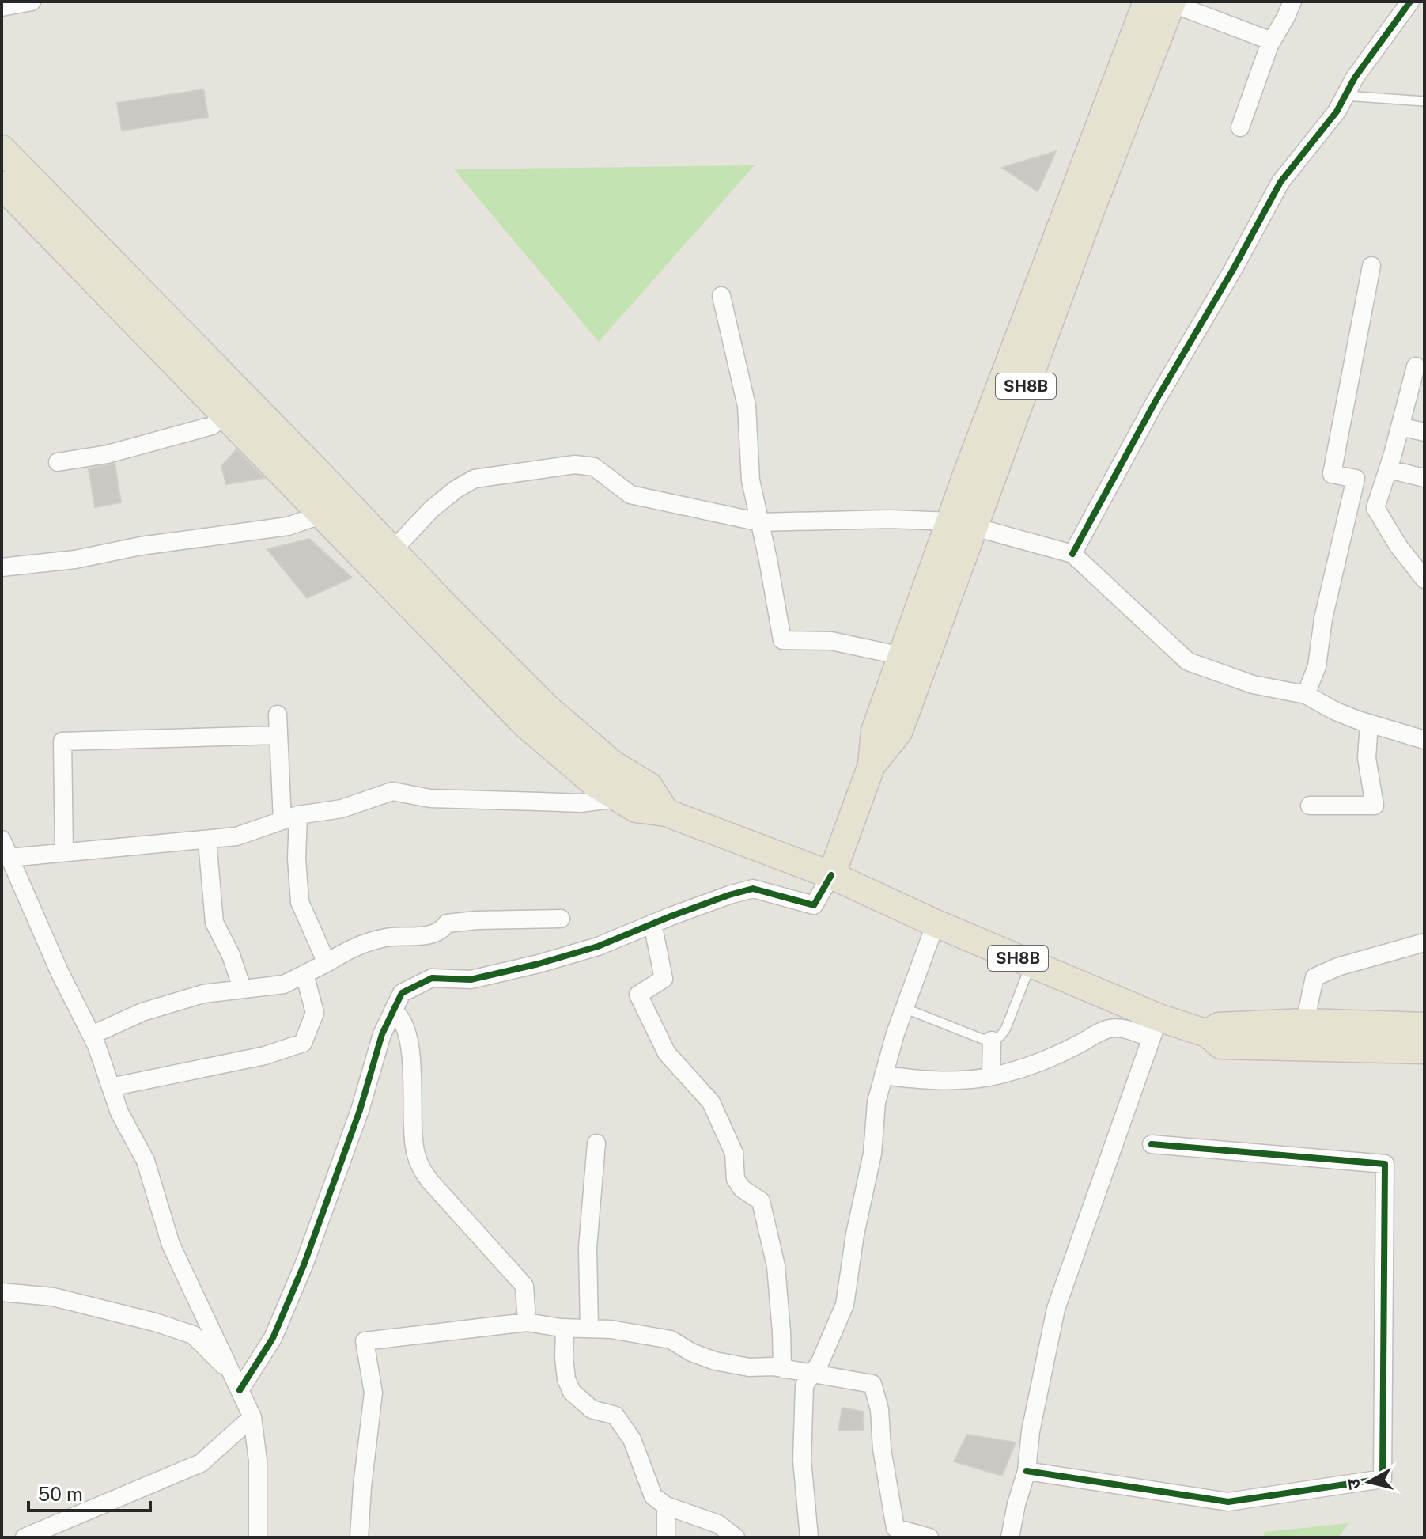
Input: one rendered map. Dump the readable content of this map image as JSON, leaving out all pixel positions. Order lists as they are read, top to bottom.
{
  "streets": {
    "main road": ["SH8B"]
  },
  "scale_bar": "50 m",
  "north": "left"
}
